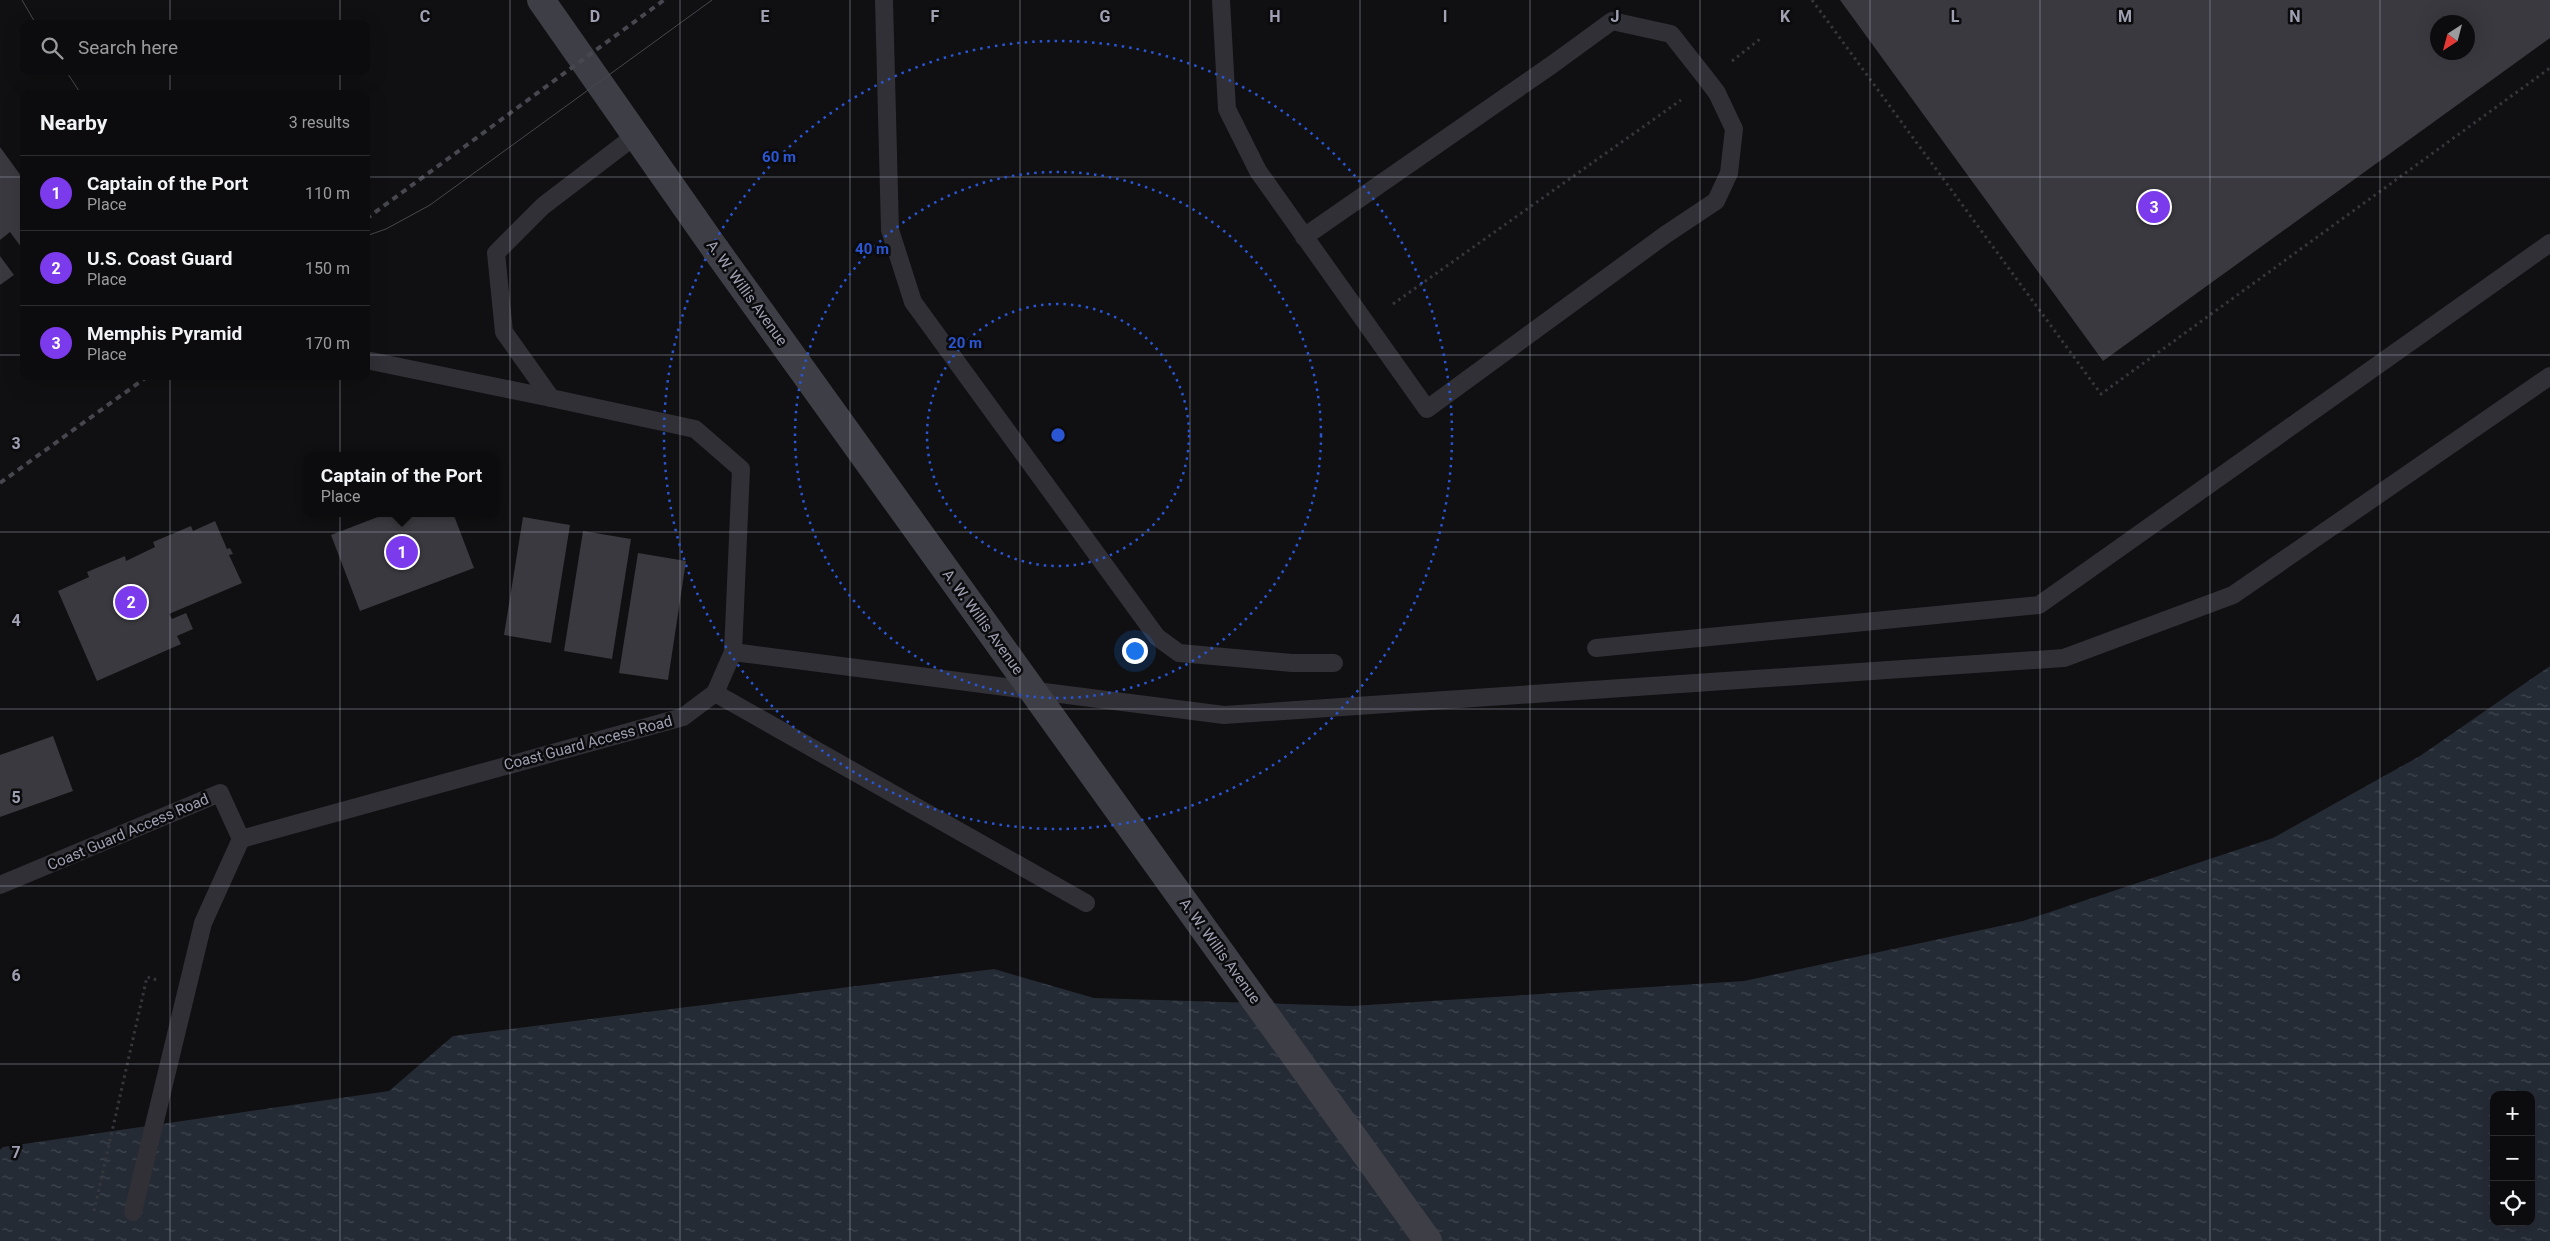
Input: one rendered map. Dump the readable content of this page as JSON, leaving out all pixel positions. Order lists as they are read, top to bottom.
{
  "streets": {
    "main road": ["A. W. Willis Avenue"],
    "lane": ["Coast Guard Access Road"]
  },
  "north": "bottom left",
  "page": {
    "search": "Search here",
    "heading": ["Nearby", "3 results"],
    "list": [
      {
        "mark": "1",
        "name": "Captain of the Port",
        "note": "Place",
        "value": "110 m"
      },
      {
        "mark": "2",
        "name": "U.S. Coast Guard",
        "note": "Place",
        "value": "150 m"
      },
      {
        "mark": "3",
        "name": "Memphis Pyramid",
        "note": "Place",
        "value": "170 m"
      }
    ],
    "pins": ["3", "1", "2"],
    "popup": ["Captain of the Port", "Place"],
    "map_buttons": ["+", "−"]
  },
  "grid": {
    "columns": [
      "C",
      "D",
      "E",
      "F",
      "G",
      "H",
      "I",
      "J",
      "K",
      "L",
      "M",
      "N"
    ],
    "rows": [
      "3",
      "4",
      "5",
      "6",
      "7"
    ]
  },
  "rings": ["60 m", "40 m", "20 m"]
}
